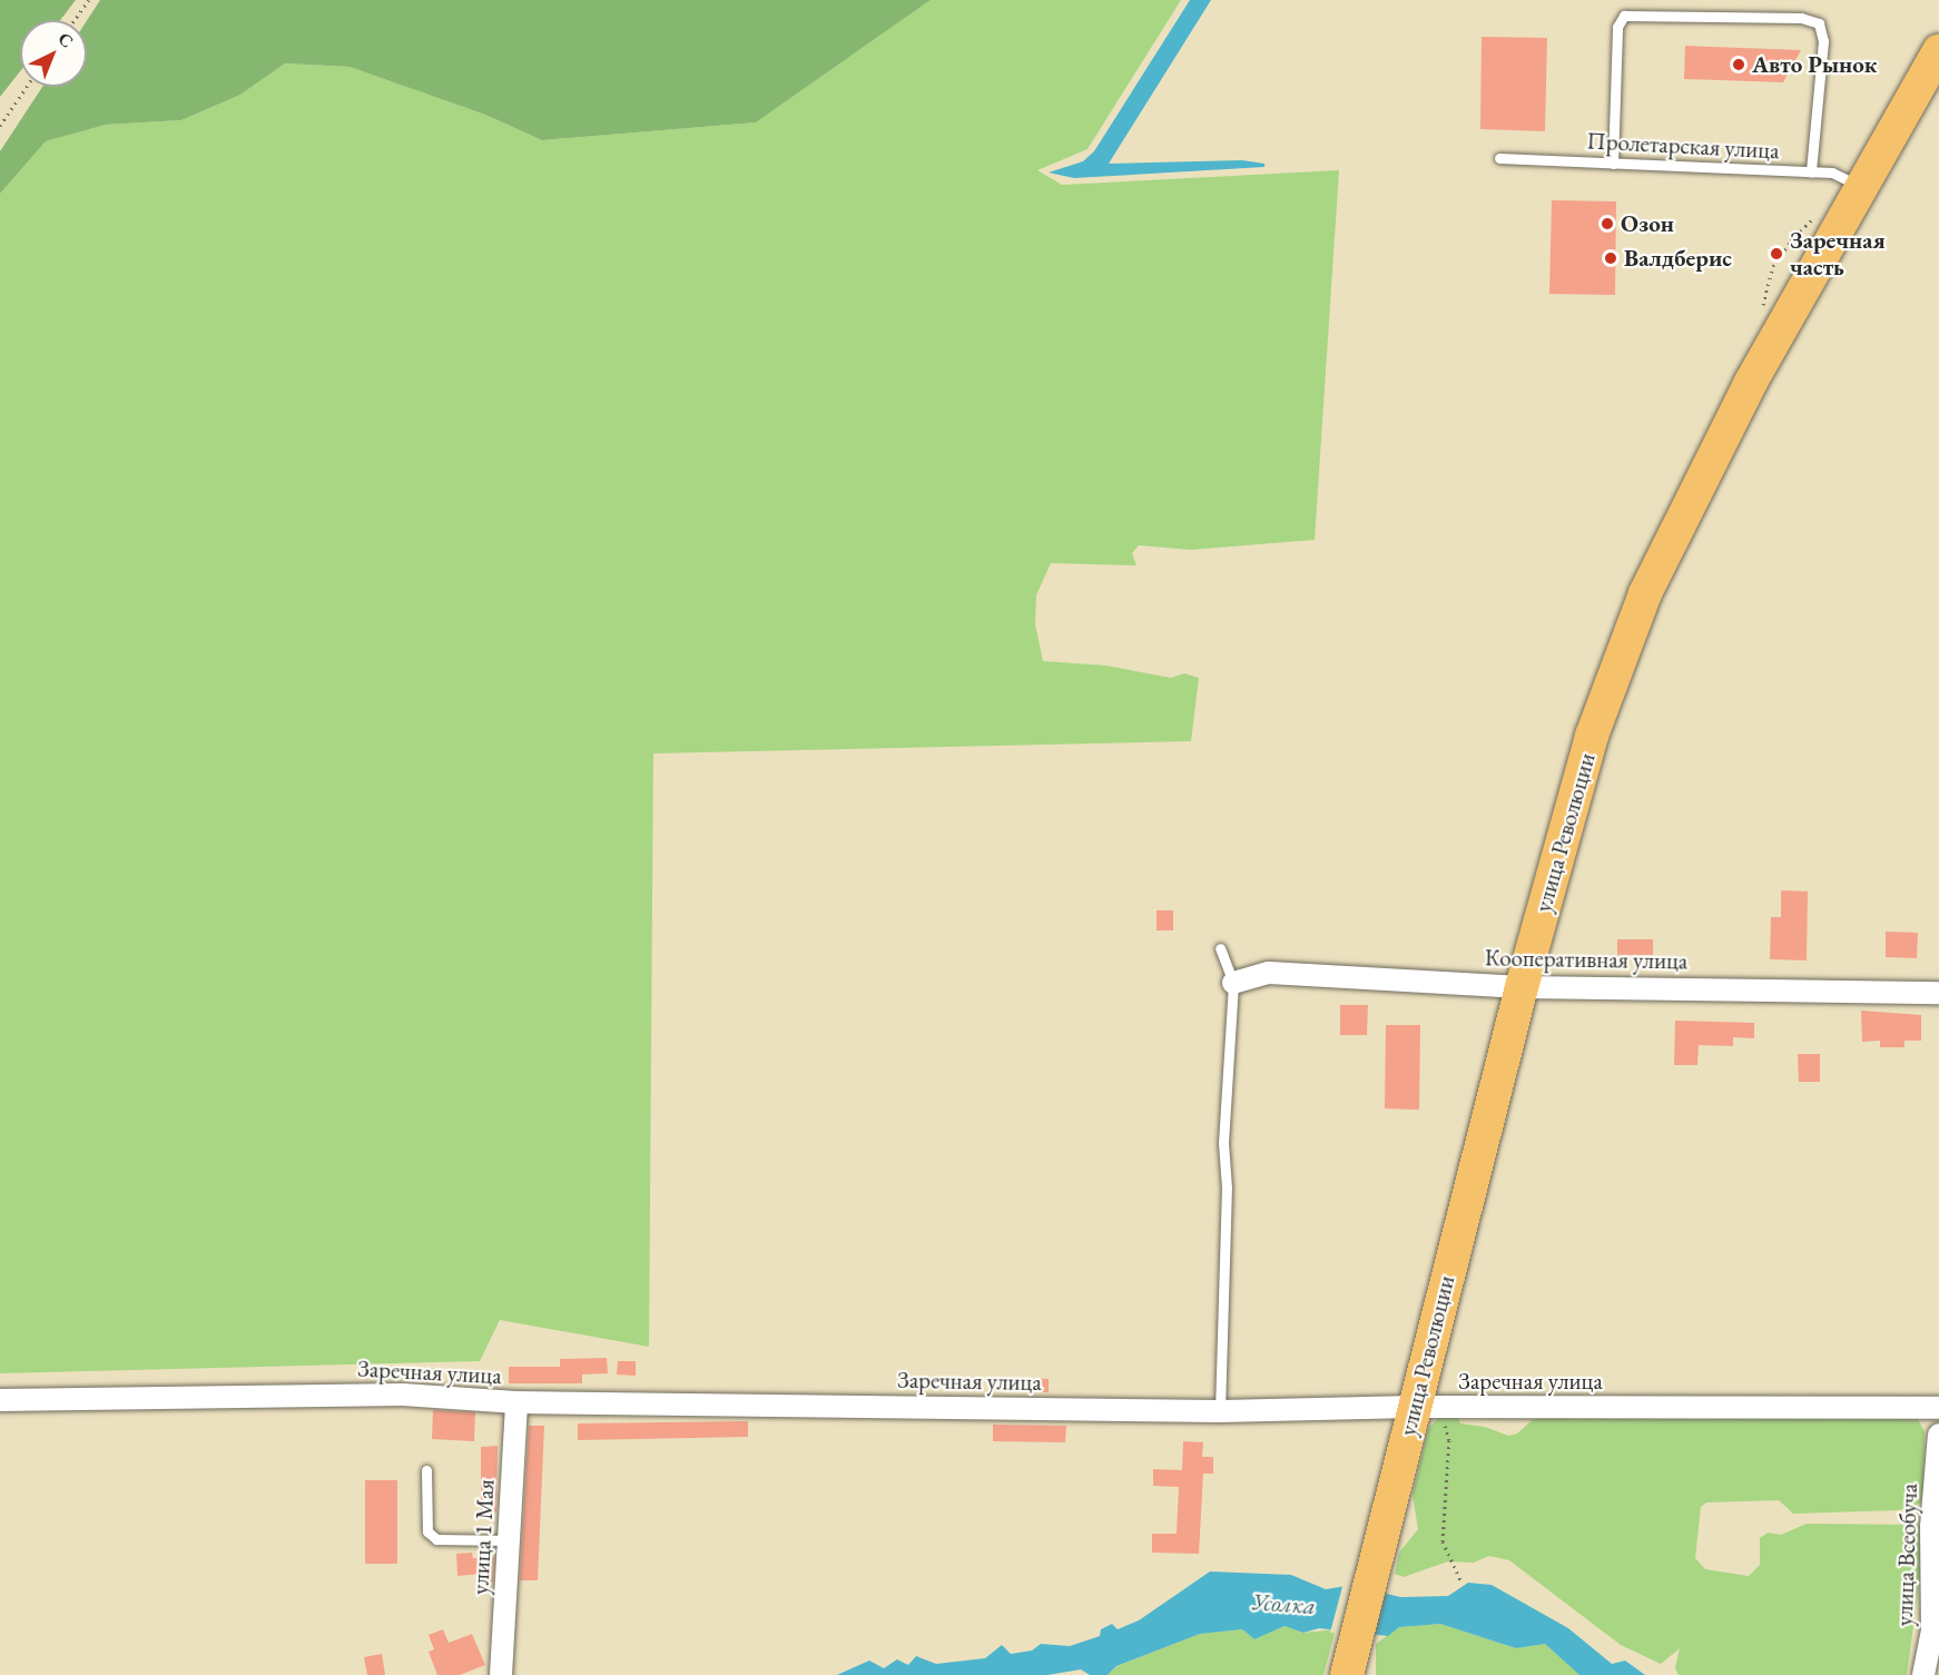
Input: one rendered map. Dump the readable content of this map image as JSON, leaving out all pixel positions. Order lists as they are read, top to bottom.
{
  "streets": {
    "main road": ["улица Революции"],
    "street": [
      "Кооперативная улица",
      "Заречная улица",
      "улица 1 Мая",
      "улица Всеобуча"
    ],
    "lane": ["Пролетарская улица"]
  },
  "crossings": [
    ["Пролетарская улица", "улица Революции"],
    ["улица Революции", "Кооперативная улица"],
    ["улица Революции", "Заречная улица"],
    ["Заречная улица", "улица 1 Мая"]
  ],
  "water": ["Усолка"],
  "places": [
    "Авто Рынок",
    "Озон",
    "Заречная часть",
    "Валдберис"
  ],
  "north": "top right"
}
